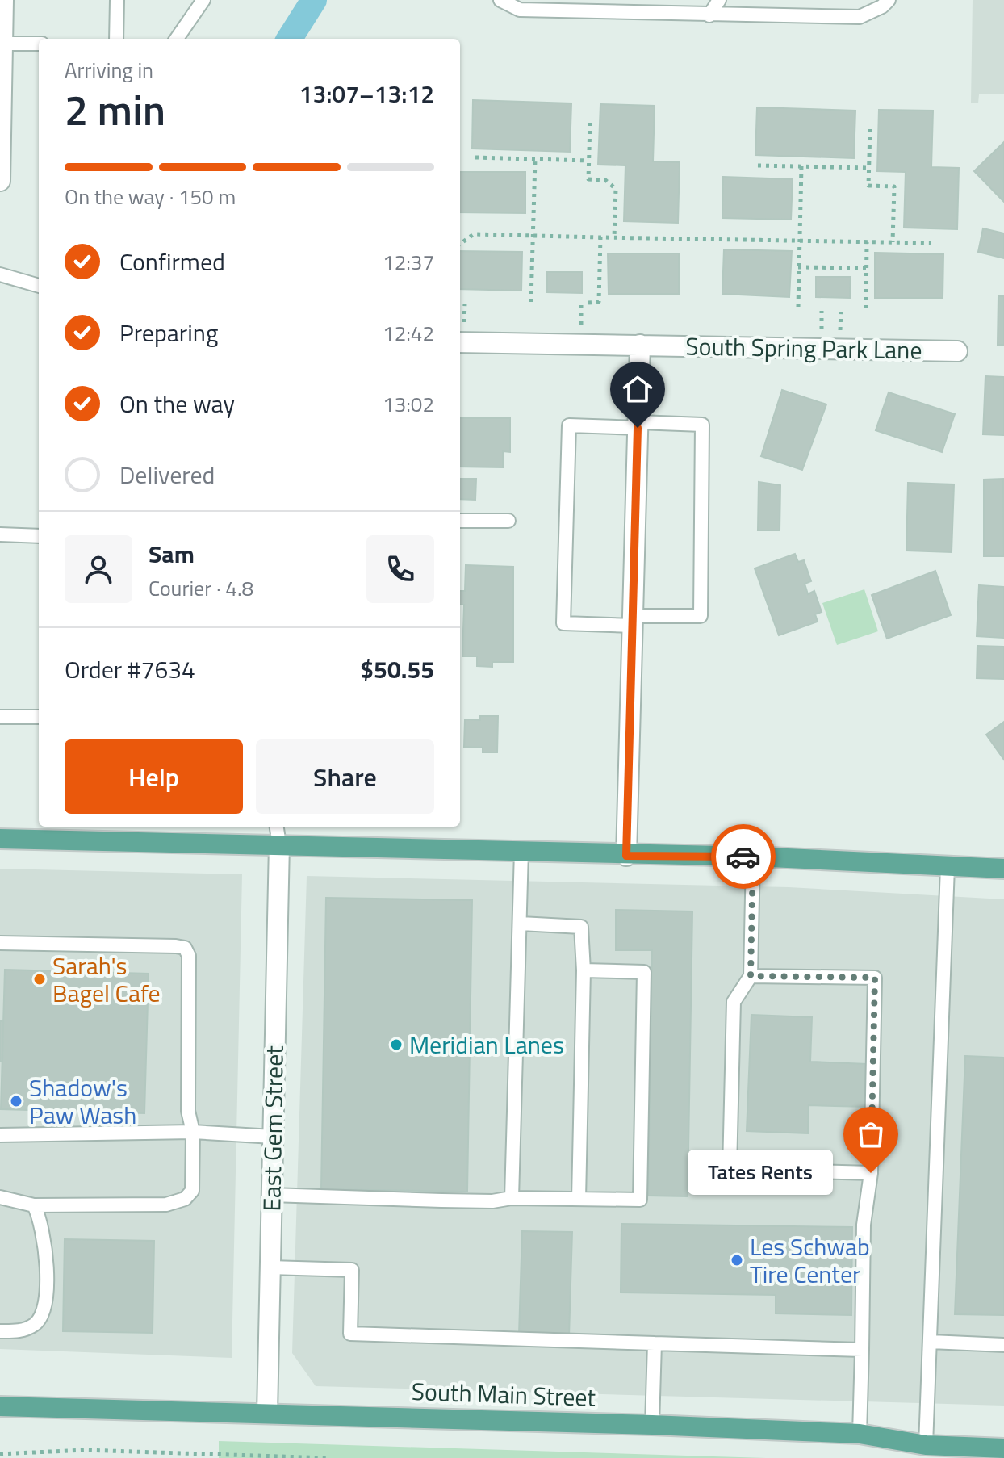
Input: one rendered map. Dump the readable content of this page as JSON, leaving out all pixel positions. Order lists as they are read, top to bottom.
{
  "streets": {
    "main road": ["South Main Street"],
    "street": ["South Spring Park Lane", "East Gem Street"]
  },
  "crossings": [
    ["East Gem Street", "South Main Street"]
  ],
  "places": [
    "Sarah's Bagel Cafe",
    "Meridian Lanes",
    "Shadow's Paw Wash",
    "Tates Rents",
    "Les Schwab Tire Center"
  ],
  "page": {
    "heading": ["2 min", "Arriving in", "13:07–13:12"],
    "panel": [
      "Sam",
      "Courier · 4.8",
      "Order #7634",
      "$50.55"
    ],
    "bar": "On the way · 150 m",
    "list": [
      ["Confirmed", "12:37"],
      ["Preparing", "12:42"],
      ["On the way", "13:02"],
      "Delivered"
    ],
    "buttons": ["Help", "Share"],
    "bubble": "Tates Rents"
  }
}
